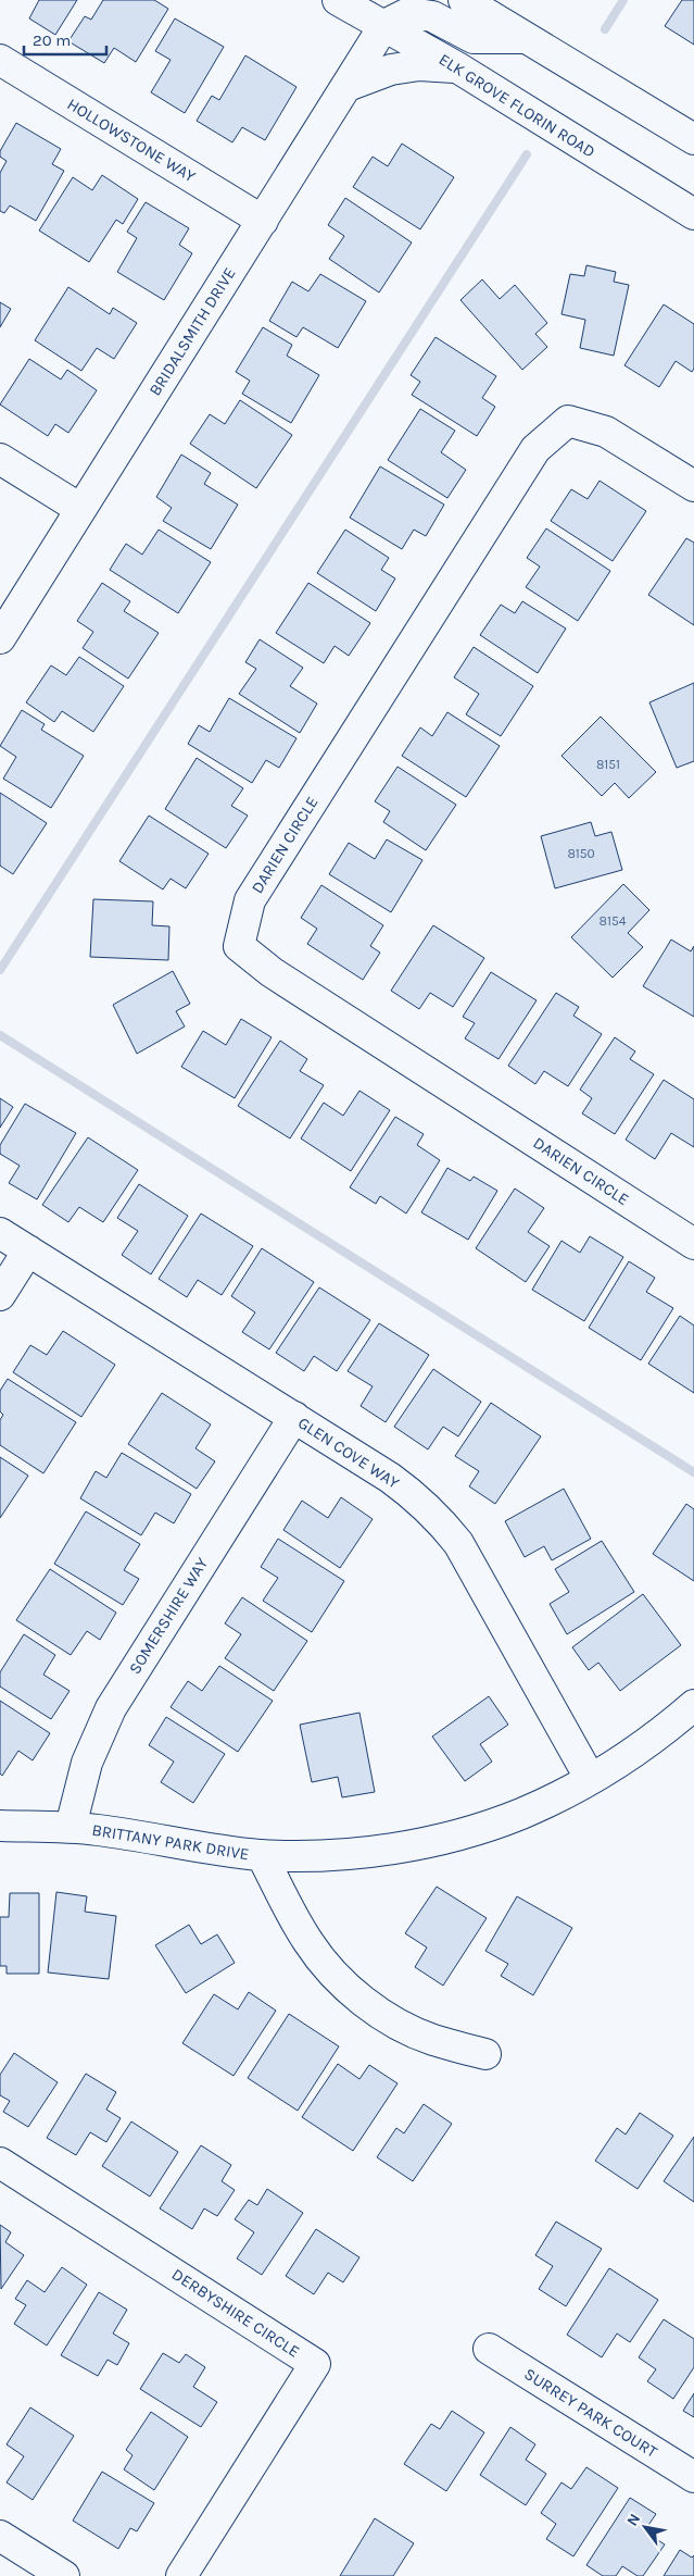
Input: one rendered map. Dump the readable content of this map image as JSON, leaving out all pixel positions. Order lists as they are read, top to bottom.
{
  "streets": {
    "street": [
      "ELK GROVE FLORIN ROAD",
      "HOLLOWSTONE WAY",
      "BRIDALSMITH DRIVE",
      "DARIEN CIRCLE",
      "GLEN COVE WAY",
      "SOMERSHIRE WAY",
      "BRITTANY PARK DRIVE",
      "DERBYSHIRE CIRCLE",
      "SURREY PARK COURT"
    ]
  },
  "crossings": [
    ["ELK GROVE FLORIN ROAD", "BRIDALSMITH DRIVE"],
    ["HOLLOWSTONE WAY", "BRIDALSMITH DRIVE"],
    ["GLEN COVE WAY", "SOMERSHIRE WAY"],
    ["GLEN COVE WAY", "BRITTANY PARK DRIVE"],
    ["SOMERSHIRE WAY", "BRITTANY PARK DRIVE"]
  ],
  "house_numbers": ["8151", "8150", "8154"],
  "scale_bar": "20 m",
  "north": "top left"
}
